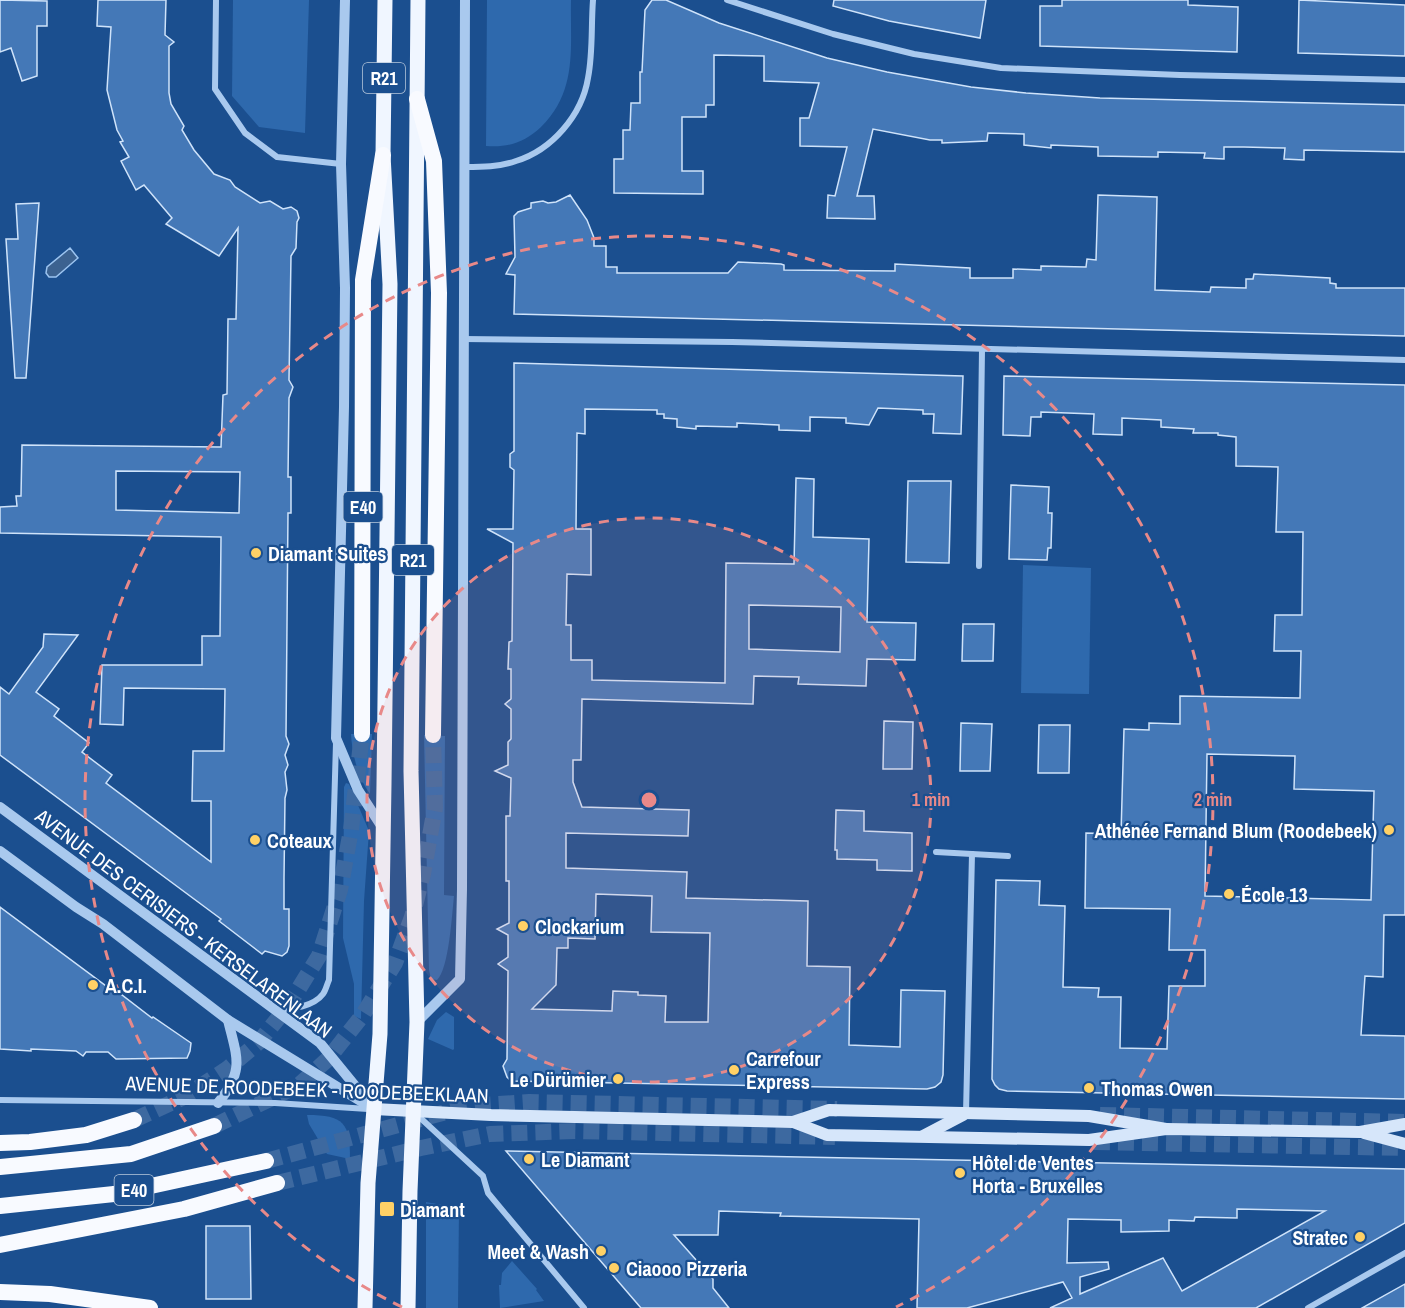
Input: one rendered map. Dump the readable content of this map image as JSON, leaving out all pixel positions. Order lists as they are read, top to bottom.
{
  "streets": {
    "highway": ["E40"],
    "main road": ["R21", "AVENUE DE ROODEBEEK - ROODEBEEKLAAN"],
    "street": ["AVENUE DES CERISIERS - KERSELARENLAAN"]
  },
  "crossings": [
    ["R21", "E40"],
    ["R21", "AVENUE DES CERISIERS - KERSELARENLAAN"],
    ["R21", "AVENUE DE ROODEBEEK - ROODEBEEKLAAN"],
    ["AVENUE DES CERISIERS - KERSELARENLAAN", "AVENUE DE ROODEBEEK - ROODEBEEKLAAN"]
  ],
  "places": {
    "other": [
      "Diamant Suites",
      "Athénée Fernand Blum (Roodebeek)",
      "Coteaux",
      "École 13",
      "Clockarium",
      "A.C.I.",
      "Carrefour Express",
      "Le Dürümier",
      "Thomas Owen",
      "Le Diamant",
      "Hôtel de Ventes Horta - Bruxelles",
      "Stratec",
      "Meet & Wash",
      "Ciaooo Pizzeria"
    ],
    "transit": ["Diamant"]
  },
  "rings": ["1 min", "2 min"]
}
